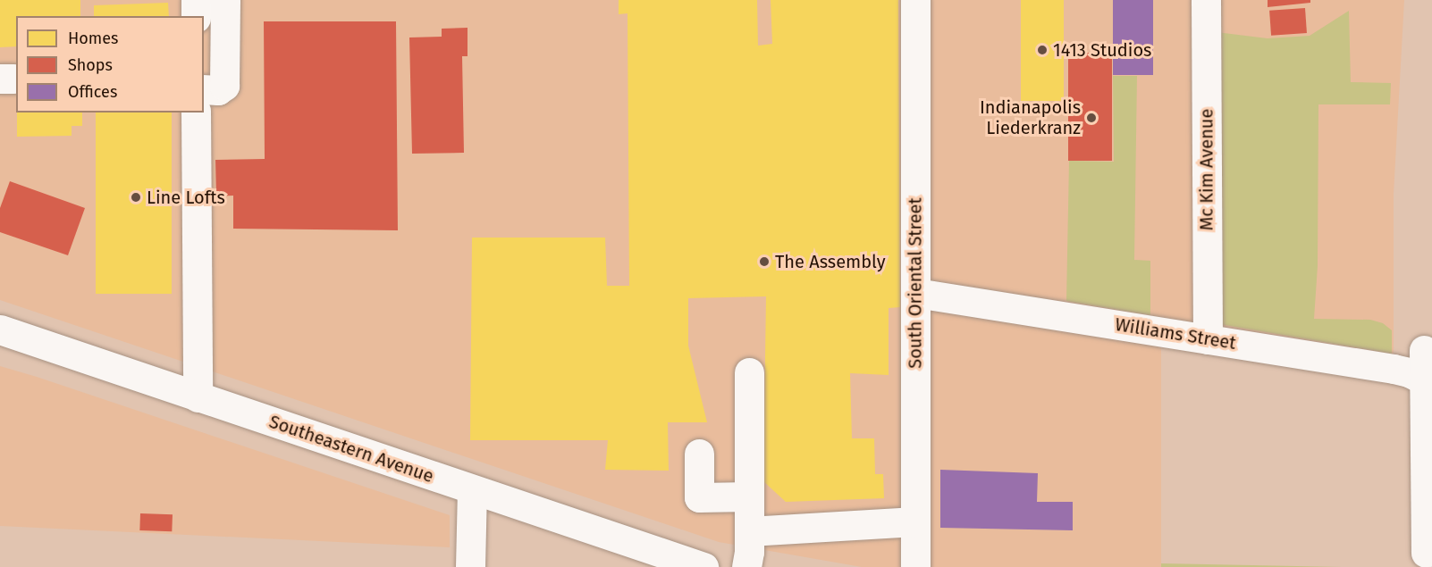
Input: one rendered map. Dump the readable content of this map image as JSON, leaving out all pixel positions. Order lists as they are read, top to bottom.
{
  "streets": {
    "street": [
      "Mc Kim Avenue",
      "South Oriental Street",
      "Williams Street",
      "Southeastern Avenue"
    ]
  },
  "crossings": [
    ["Mc Kim Avenue", "Williams Street"],
    ["South Oriental Street", "Williams Street"]
  ],
  "places": [
    "1413 Studios",
    "Indianapolis Liederkranz",
    "Line Lofts",
    "The Assembly"
  ],
  "legend": ["Homes", "Shops", "Offices"]
}
